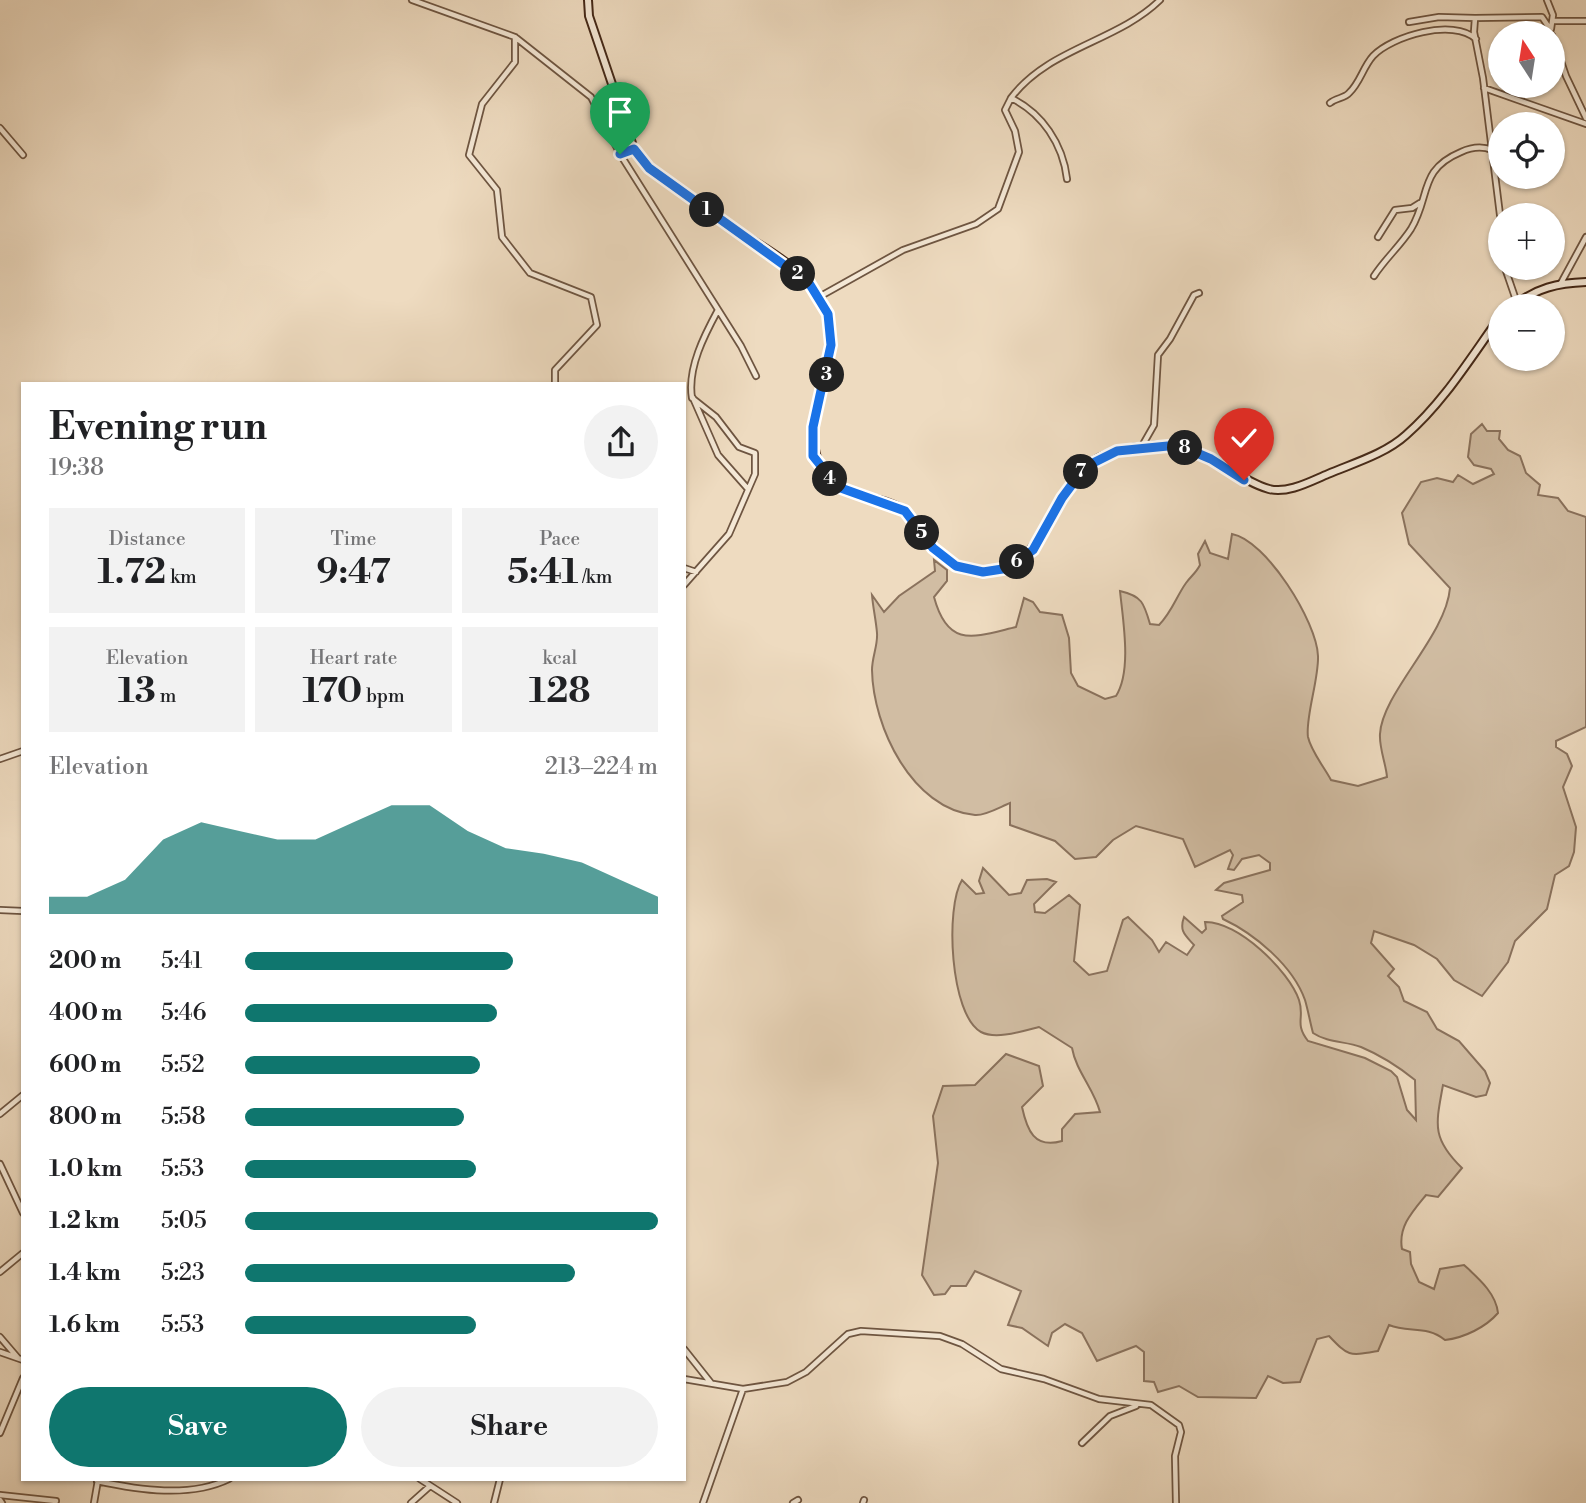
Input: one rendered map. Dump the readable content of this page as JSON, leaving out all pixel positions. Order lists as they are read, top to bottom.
{
  "north": "top",
  "page": {
    "map_buttons": ["+", "−"],
    "pins": [
      "1",
      "2",
      "3",
      "8",
      "7",
      "4",
      "5",
      "6"
    ],
    "heading": ["Evening run", "19:38"],
    "stats": [
      ["Distance", "1.72 km"],
      ["Time", "9:47"],
      ["Pace", "5:41 /km"],
      ["Elevation", "13 m"],
      ["Heart rate", "170 bpm"],
      ["kcal", "128"]
    ],
    "chart": ["Elevation", "213–224 m"],
    "list": [
      {
        "name": "200 m",
        "note": "5:41"
      },
      {
        "name": "400 m",
        "note": "5:46"
      },
      {
        "name": "600 m",
        "note": "5:52"
      },
      {
        "name": "800 m",
        "note": "5:58"
      },
      {
        "name": "1.0 km",
        "note": "5:53"
      },
      {
        "name": "1.2 km",
        "note": "5:05"
      },
      {
        "name": "1.4 km",
        "note": "5:23"
      },
      {
        "name": "1.6 km",
        "note": "5:53"
      }
    ],
    "buttons": ["Save", "Share"]
  }
}
